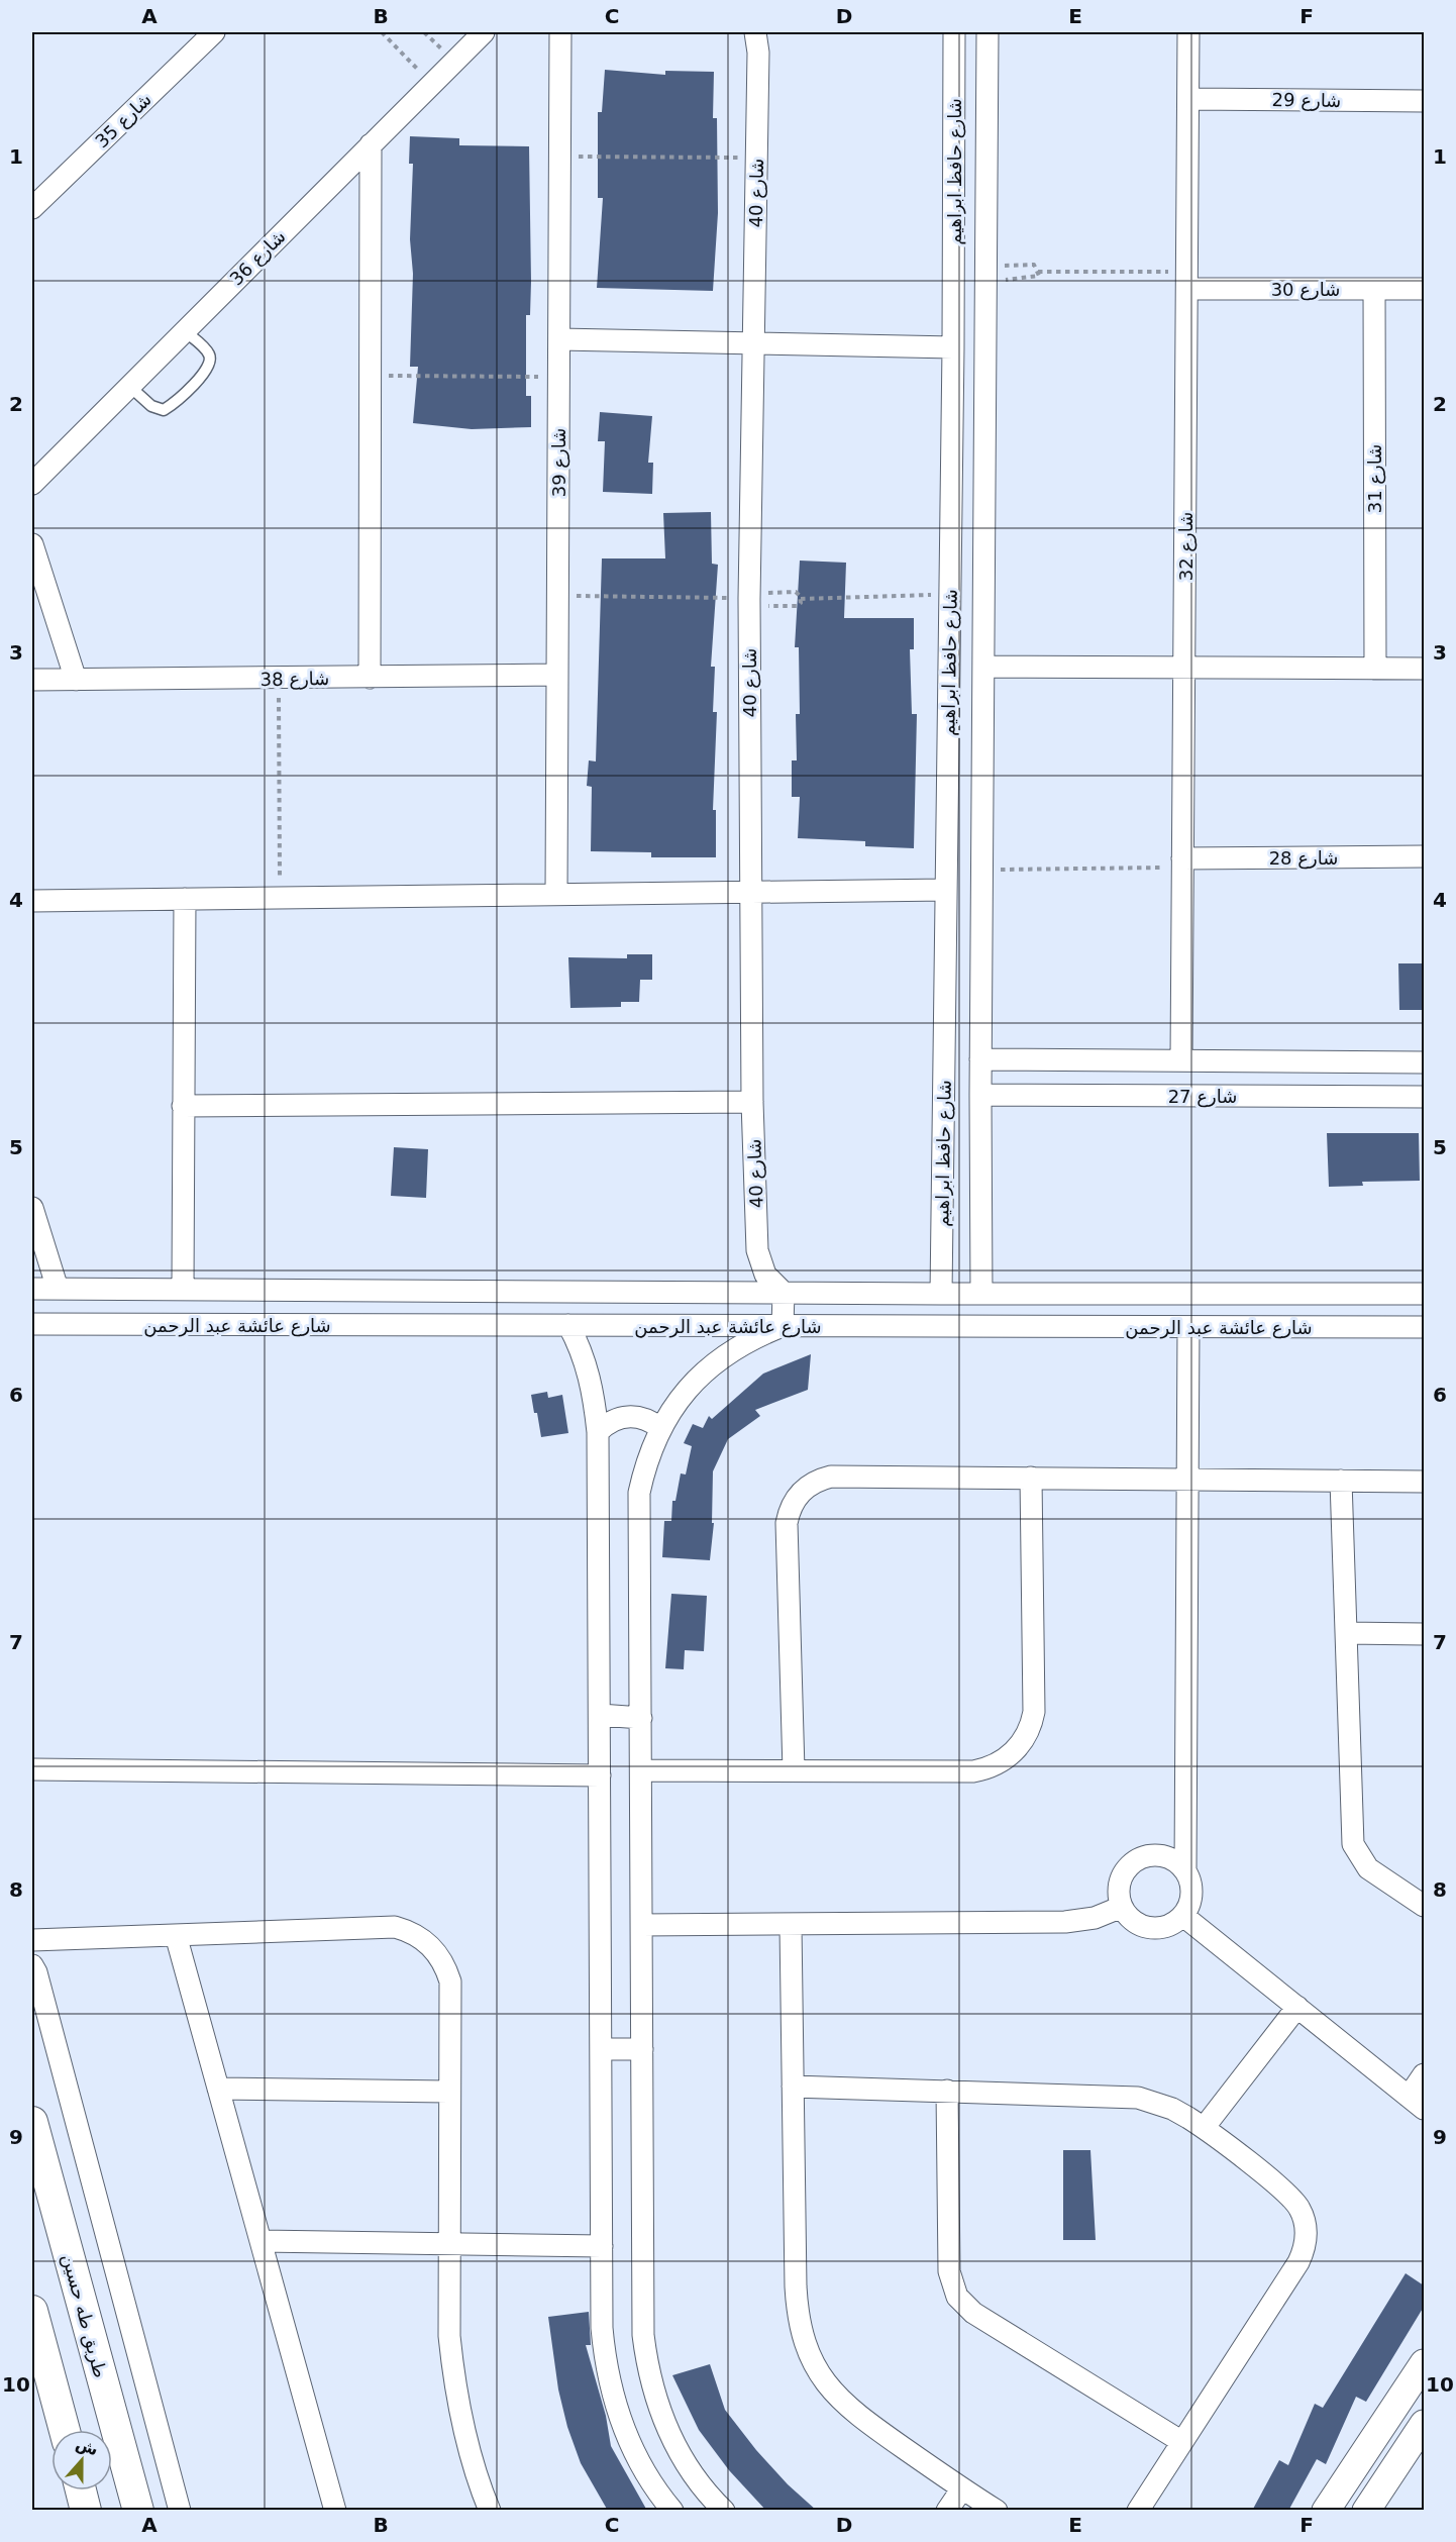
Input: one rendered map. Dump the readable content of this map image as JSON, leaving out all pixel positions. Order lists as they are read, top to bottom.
{
  "streets": {
    "main road": ["طريق طه حسين"],
    "street": [
      "شارع 29",
      "شارع 35",
      "شارع حافظ ابراهيم",
      "شارع 40",
      "شارع 36",
      "شارع 30",
      "شارع 39",
      "شارع 31",
      "شارع 32",
      "شارع 38",
      "شارع 28",
      "شارع 27",
      "شارع عائشة عبد الرحمن"
    ]
  },
  "crossings": [
    ["شارع 29", "شارع 32"],
    ["شارع حافظ ابراهيم", "شارع 27"],
    ["شارع حافظ ابراهيم", "شارع عائشة عبد الرحمن"],
    ["شارع 40", "شارع عائشة عبد الرحمن"],
    ["شارع 30", "شارع 31"],
    ["شارع 30", "شارع 32"],
    ["شارع 39", "شارع 38"],
    ["شارع 32", "شارع 28"],
    ["شارع 32", "شارع 27"]
  ],
  "north": "top",
  "grid": {
    "columns": [
      "A",
      "B",
      "C",
      "D",
      "E",
      "F"
    ],
    "rows": [
      "1",
      "2",
      "3",
      "4",
      "5",
      "6",
      "7",
      "8",
      "9",
      "10"
    ]
  }
}
